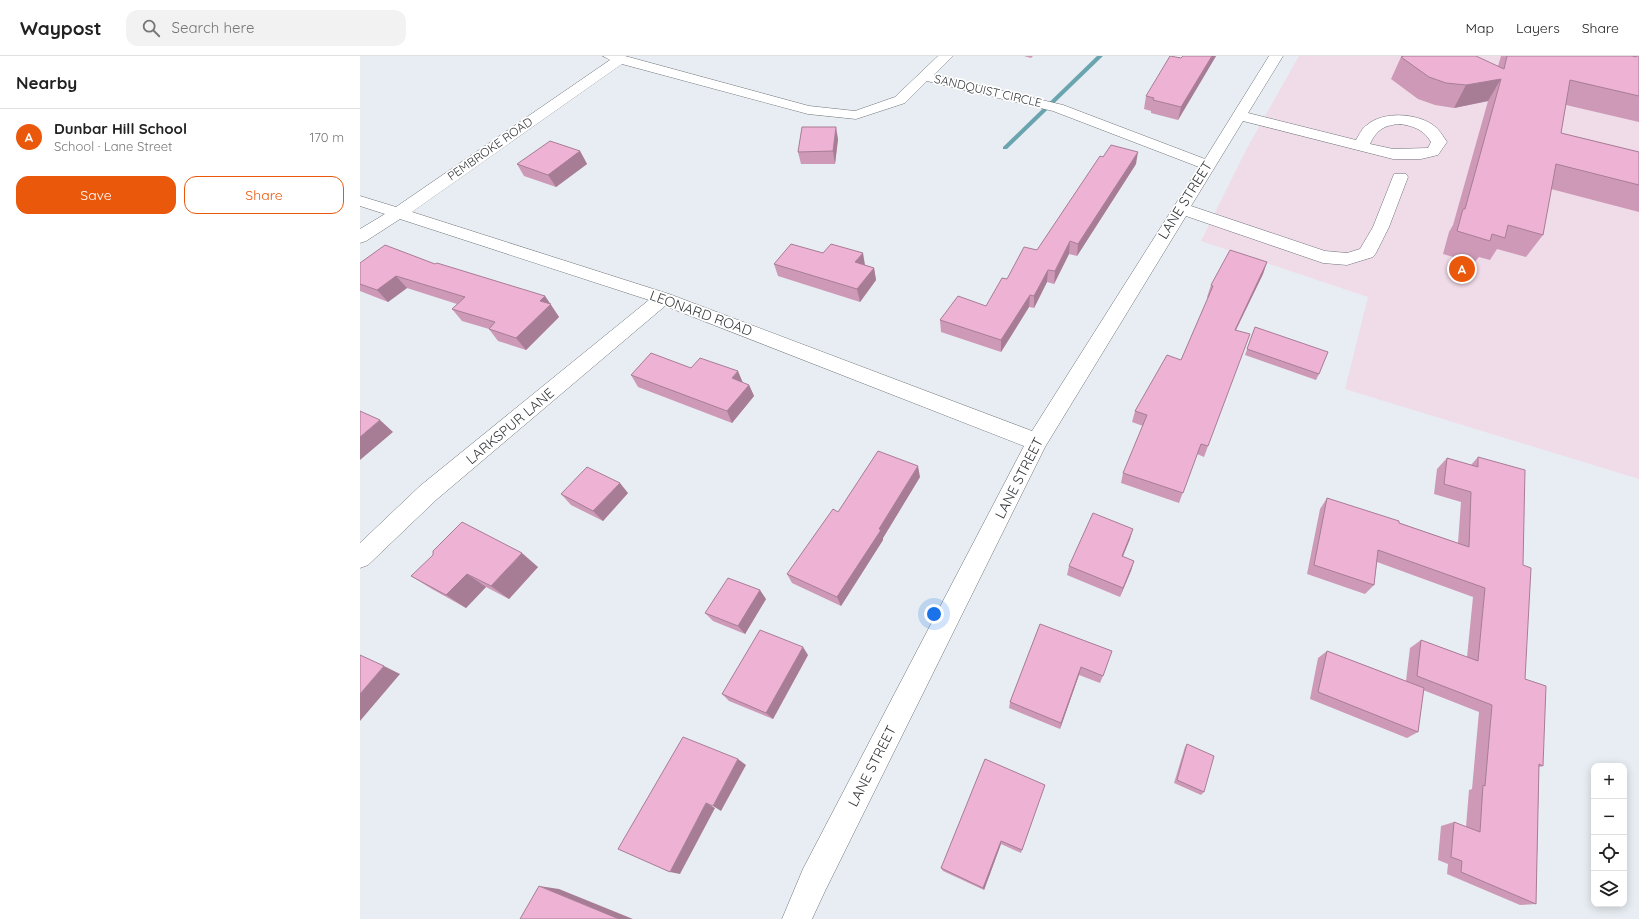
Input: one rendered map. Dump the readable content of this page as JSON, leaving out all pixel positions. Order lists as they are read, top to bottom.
{
  "streets": {
    "street": [
      "SANDQUIST CIRCLE",
      "PEMBROKE ROAD",
      "LANE STREET",
      "LEONARD ROAD",
      "LARKSPUR LANE"
    ]
  },
  "crossings": [
    ["SANDQUIST CIRCLE", "PEMBROKE ROAD"],
    ["SANDQUIST CIRCLE", "LANE STREET"],
    ["PEMBROKE ROAD", "LEONARD ROAD"],
    ["LANE STREET", "LEONARD ROAD"],
    ["LEONARD ROAD", "LARKSPUR LANE"]
  ],
  "page": {
    "header": "Waypost",
    "search": "Search here",
    "nav": ["Map", "Layers", "Share"],
    "heading": "Nearby",
    "list": [
      {
        "mark": "A",
        "name": "Dunbar Hill School",
        "note": "School · Lane Street",
        "value": "170 m"
      }
    ],
    "buttons": ["Save", "Share"],
    "pins": "A",
    "map_buttons": ["+", "−"]
  }
}
